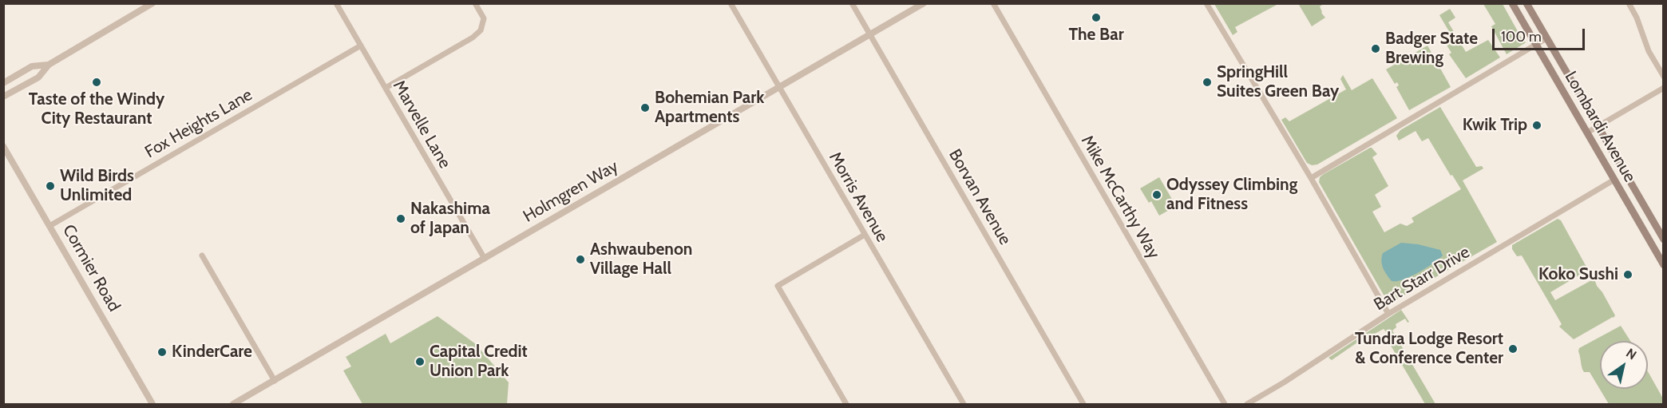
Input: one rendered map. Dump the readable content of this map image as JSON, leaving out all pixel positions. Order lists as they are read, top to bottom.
{
  "streets": {
    "main road": ["Lombardi Avenue"],
    "street": [
      "Fox Heights Lane",
      "Marvelle Lane",
      "Holmgren Way",
      "Morris Avenue",
      "Borvan Avenue",
      "Mike McCarthy Way",
      "Cormier Road",
      "Bart Starr Drive"
    ]
  },
  "crossings": [
    ["Fox Heights Lane", "Marvelle Lane"],
    ["Fox Heights Lane", "Cormier Road"],
    ["Marvelle Lane", "Holmgren Way"],
    ["Lombardi Avenue", "Bart Starr Drive"],
    ["Holmgren Way", "Morris Avenue"],
    ["Holmgren Way", "Borvan Avenue"]
  ],
  "places": [
    "The Bar",
    "Badger State Brewing",
    "Taste of the Windy City Restaurant",
    "SpringHill Suites Green Bay",
    "Bohemian Park Apartments",
    "Kwik Trip",
    "Wild Birds Unlimited",
    "Odyssey Climbing and Fitness",
    "Nakashima of Japan",
    "Ashwaubenon Village Hall",
    "Koko Sushi",
    "Tundra Lodge Resort & Conference Center",
    "KinderCare",
    "Capital Credit Union Park"
  ],
  "scale_bar": "100 m",
  "north": "top right"
}
